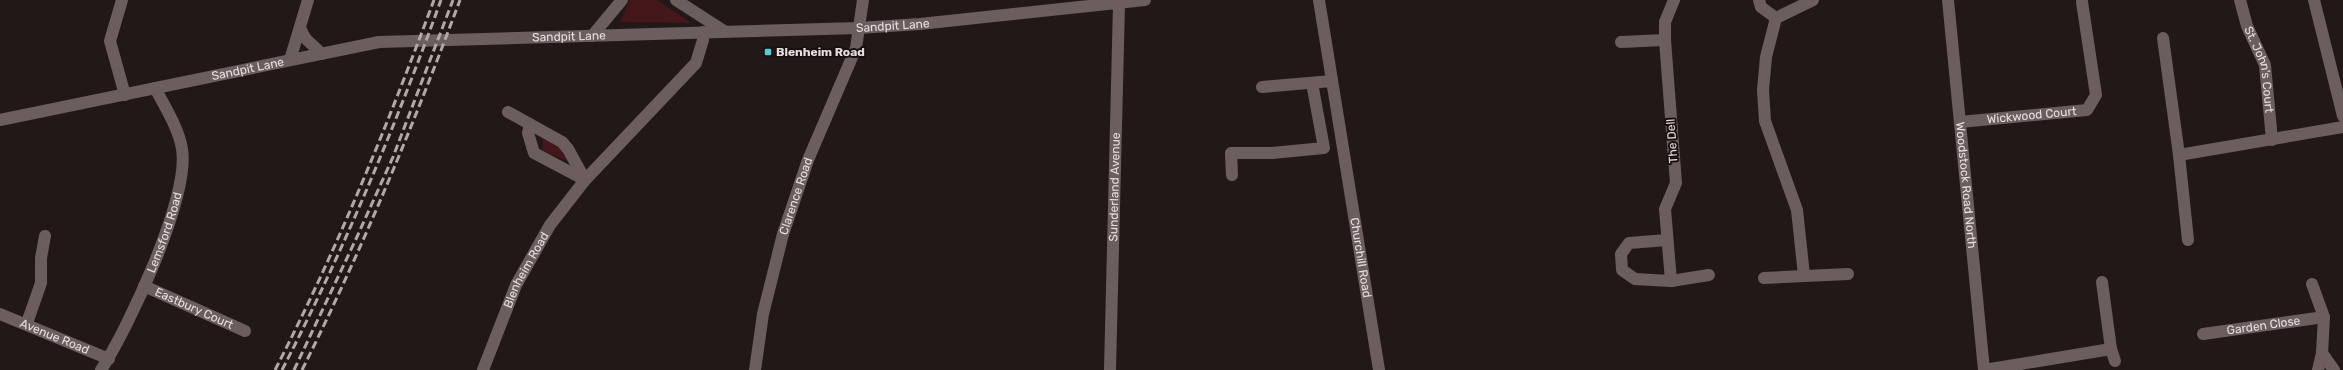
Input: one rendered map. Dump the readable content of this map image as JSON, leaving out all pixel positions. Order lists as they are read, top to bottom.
{
  "streets": {
    "street": [
      "Sandpit Lane",
      "St. John's Court",
      "Wickwood Court",
      "The Dell",
      "Woodstock Road North",
      "Sunderland Avenue",
      "Clarence Road",
      "Lemsford Road",
      "Churchill Road",
      "Blenheim Road",
      "Eastbury Court",
      "Garden Close",
      "Avenue Road"
    ]
  },
  "crossings": [
    ["Sandpit Lane", "Sunderland Avenue"],
    ["Sandpit Lane", "Clarence Road"],
    ["Sandpit Lane", "Lemsford Road"],
    ["Sandpit Lane", "Blenheim Road"],
    ["Wickwood Court", "Woodstock Road North"],
    ["Lemsford Road", "Eastbury Court"],
    ["Lemsford Road", "Avenue Road"]
  ],
  "places": {
    "transit": ["Blenheim Road"]
  }
}
